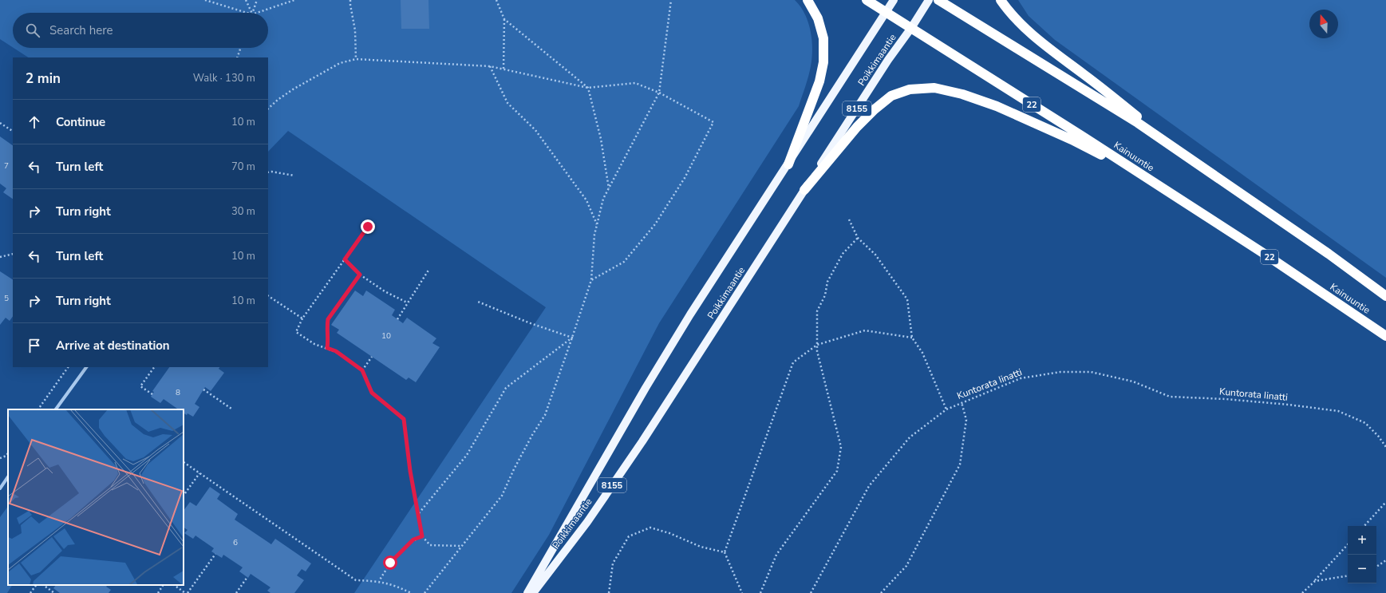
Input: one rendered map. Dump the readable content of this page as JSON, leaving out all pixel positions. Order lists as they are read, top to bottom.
{
  "streets": {
    "highway": ["22", "Kainuuntie"],
    "main road": ["Poikkimaantie", "8155"],
    "path": ["Kuntorata Iinatti"]
  },
  "crossings": [
    ["Poikkimaantie", "Kainuuntie"]
  ],
  "house_numbers": [
    "7",
    "5",
    "10",
    "8",
    "6"
  ],
  "north": "top",
  "page": {
    "search": "Search here",
    "heading": ["2 min", "Walk · 130 m"],
    "list": [
      ["Continue", "10 m"],
      ["Turn left", "70 m"],
      ["Turn right", "30 m"],
      ["Turn left", "10 m"],
      ["Turn right", "10 m"],
      "Arrive at destination"
    ],
    "map_buttons": ["+", "−"]
  }
}
